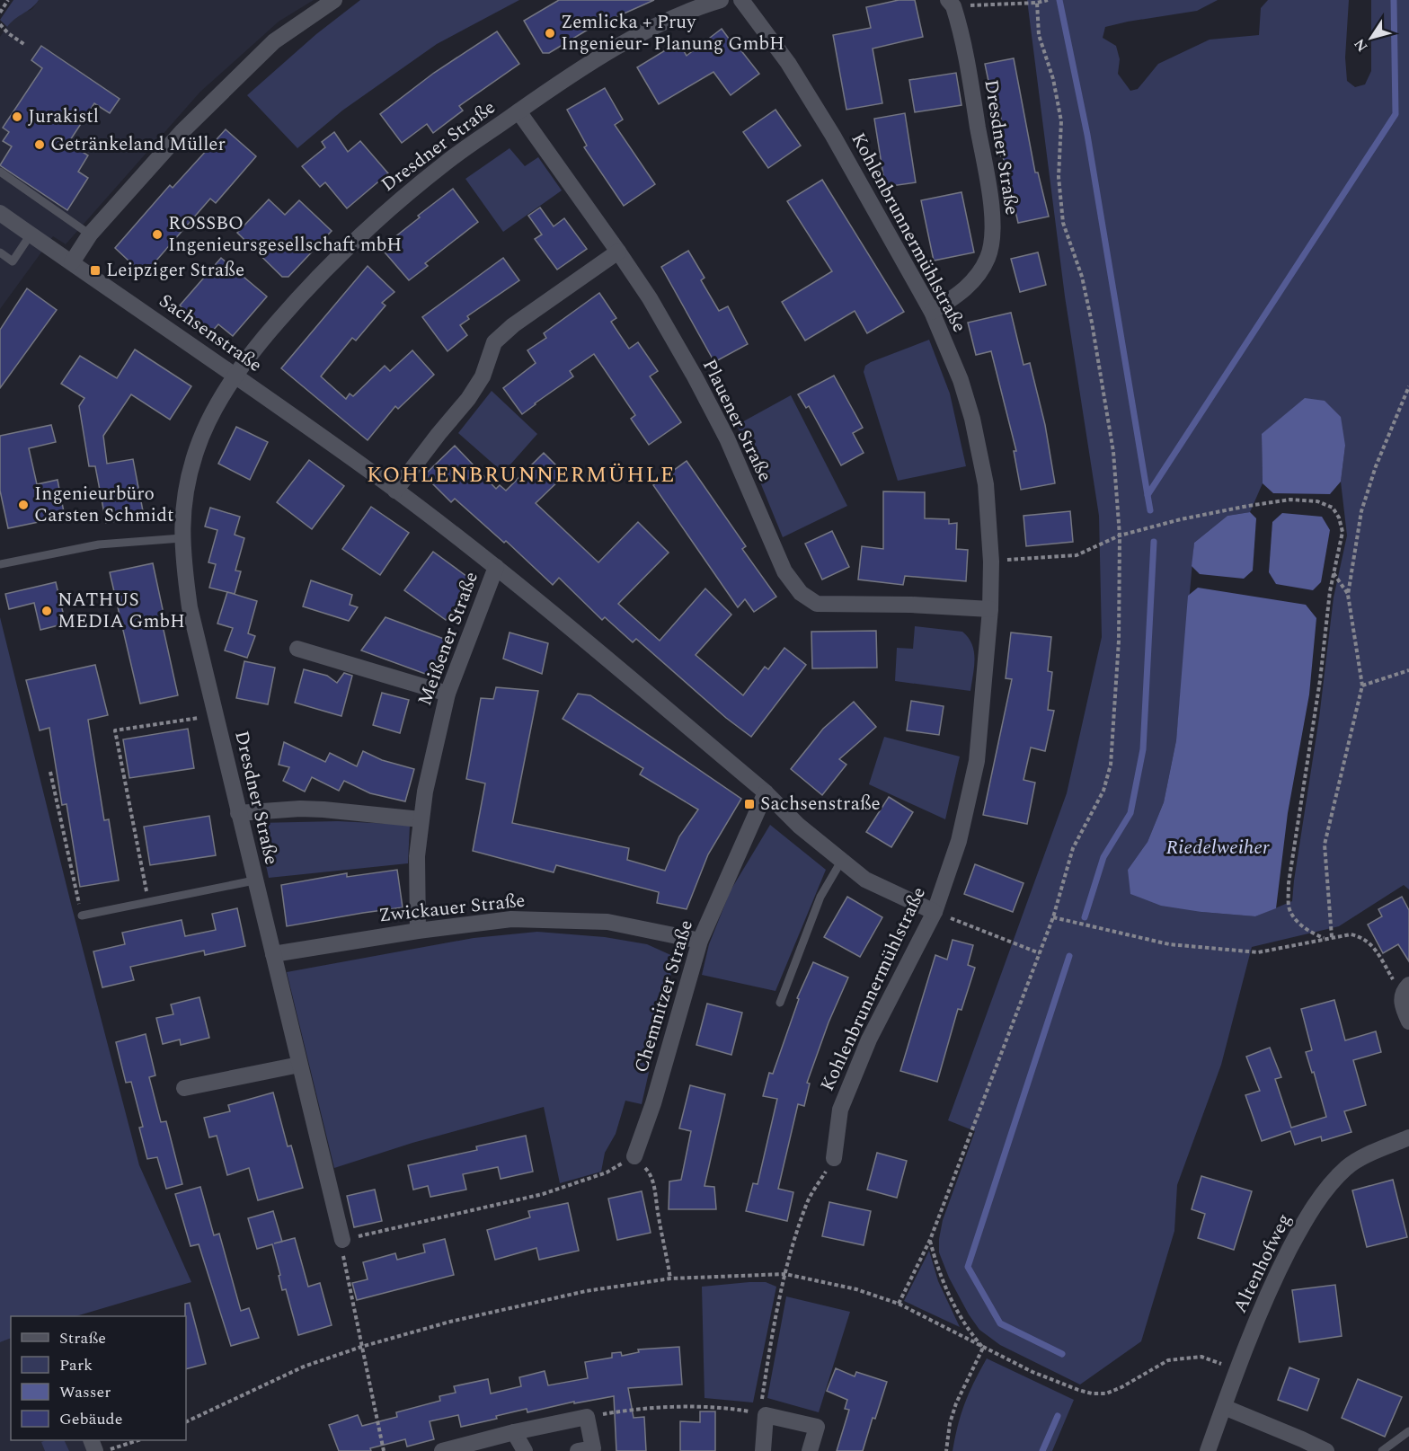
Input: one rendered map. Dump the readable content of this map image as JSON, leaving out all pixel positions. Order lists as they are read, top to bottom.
{
  "streets": {
    "street": [
      "Dresdner Straße",
      "Kohlenbrunnermühlstraße",
      "Sachsenstraße",
      "Plauener Straße",
      "Meißener Straße",
      "Zwickauer Straße",
      "Chemnitzer Straße",
      "Altenhofweg"
    ]
  },
  "crossings": [
    ["Dresdner Straße", "Kohlenbrunnermühlstraße"],
    ["Dresdner Straße", "Sachsenstraße"],
    ["Dresdner Straße", "Plauener Straße"],
    ["Dresdner Straße", "Zwickauer Straße"],
    ["Kohlenbrunnermühlstraße", "Sachsenstraße"],
    ["Kohlenbrunnermühlstraße", "Plauener Straße"],
    ["Sachsenstraße", "Meißener Straße"],
    ["Sachsenstraße", "Chemnitzer Straße"],
    ["Meißener Straße", "Zwickauer Straße"],
    ["Zwickauer Straße", "Chemnitzer Straße"]
  ],
  "districts": ["KOHLENBRUNNERMÜHLE"],
  "water": ["Riedelweiher"],
  "places": {
    "other": [
      "Zemlicka + Pruy Ingenieur- Planung GmbH",
      "Jurakistl",
      "Getränkeland Müller",
      "ROSSBO Ingenieursgesellschaft mbH",
      "Ingenieurbüro Carsten Schmidt",
      "NATHUS MEDIA GmbH"
    ],
    "transit": ["Leipziger Straße", "Sachsenstraße"]
  },
  "legend": [
    "Straße",
    "Park",
    "Wasser",
    "Gebäude"
  ],
  "north": "bottom left"
}
